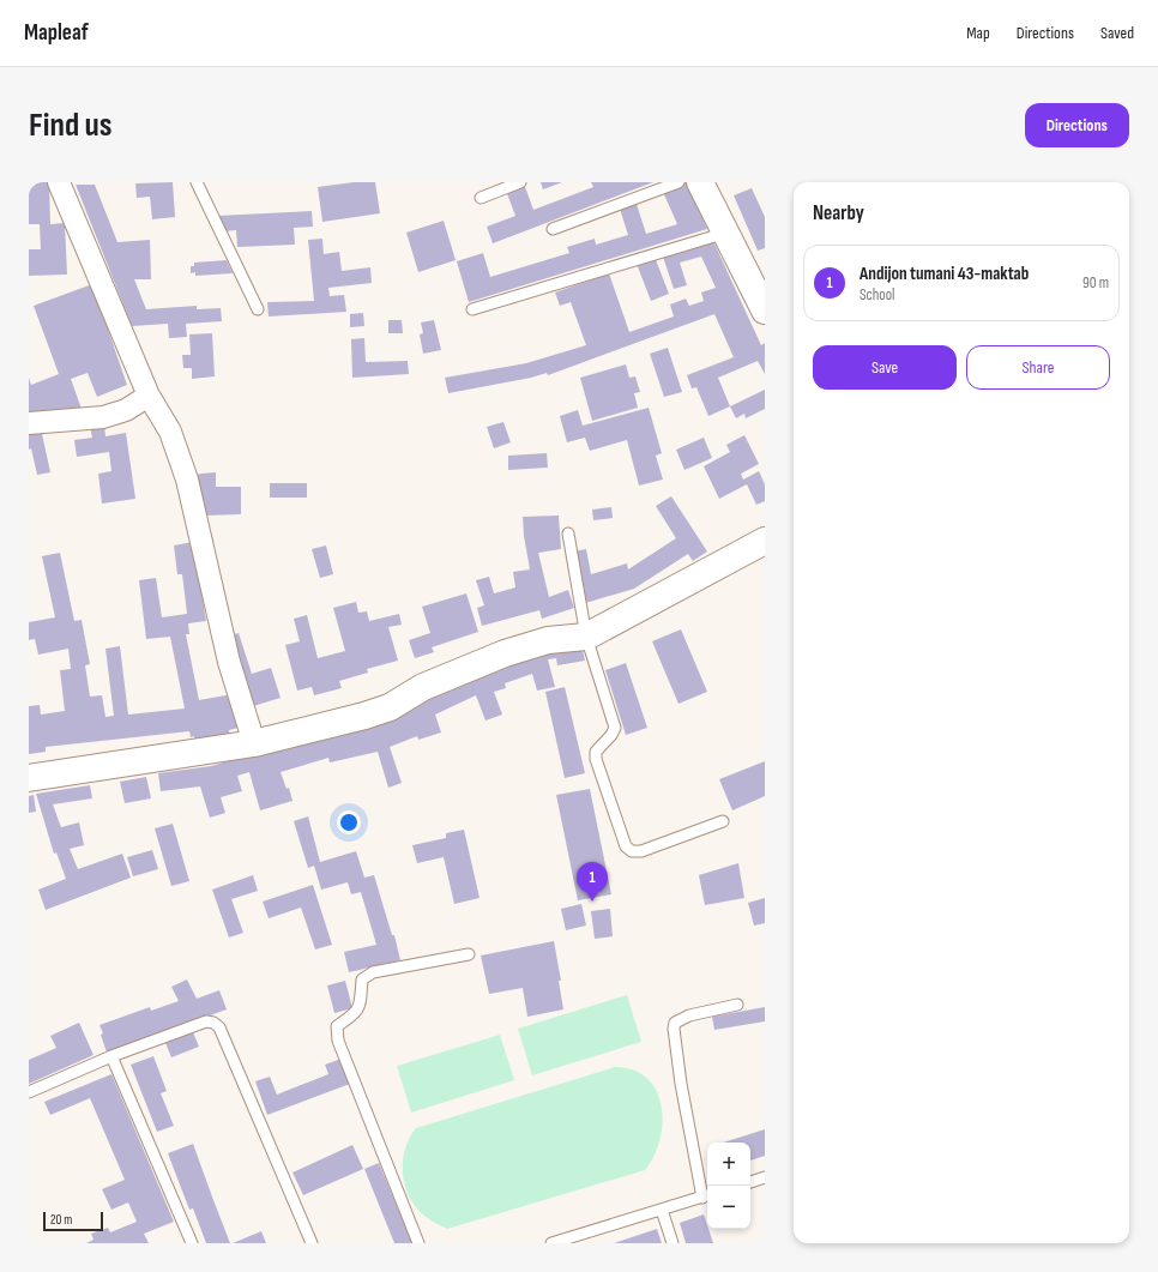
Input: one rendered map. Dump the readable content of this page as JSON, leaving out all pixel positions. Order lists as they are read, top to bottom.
{
  "scale_bar": "20 m",
  "page": {
    "header": "Mapleaf",
    "nav": ["Map", "Directions", "Saved"],
    "buttons": [
      "Directions",
      ["Save", "Share"]
    ],
    "title": "Find us",
    "heading": "Nearby",
    "list": [
      {
        "mark": "1",
        "name": "Andijon tumani 43-maktab",
        "note": "School",
        "value": "90 m"
      }
    ],
    "pins": "1",
    "map_buttons": ["+", "−"],
    "scale": "20 m"
  }
}
